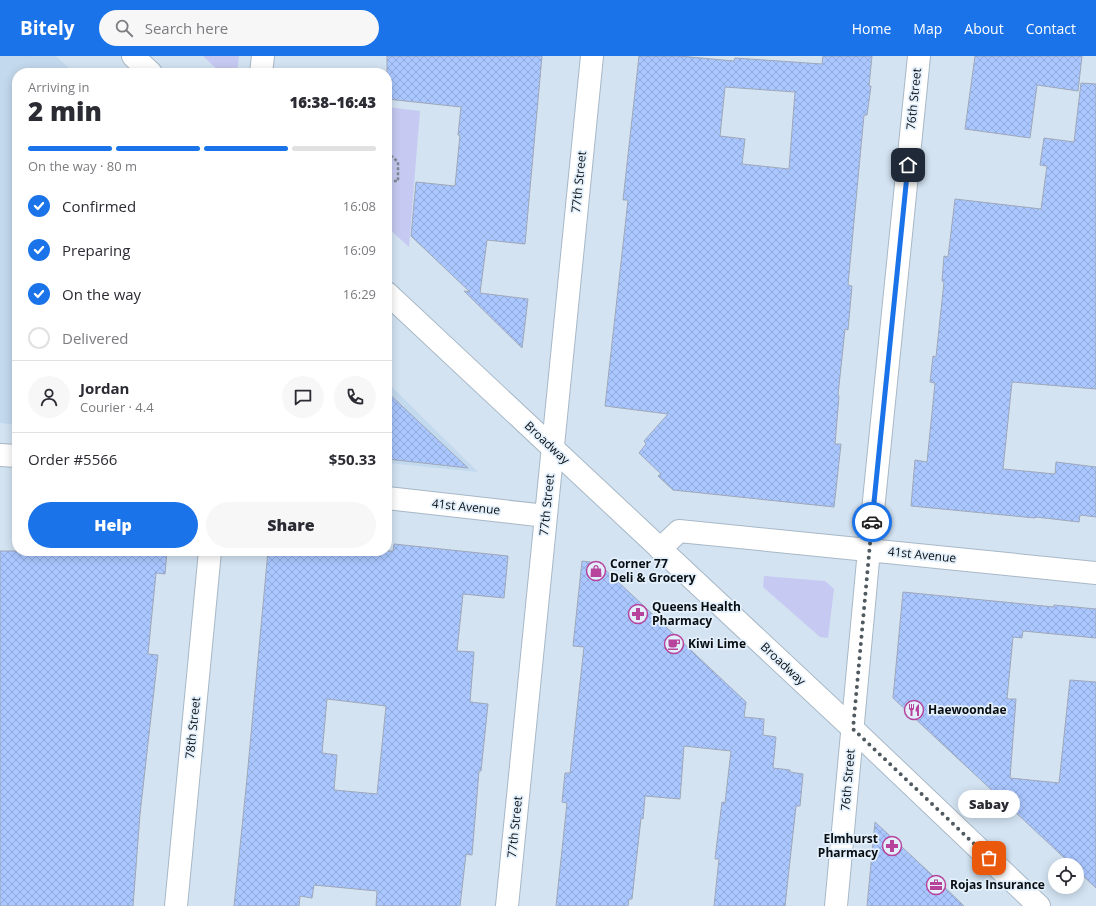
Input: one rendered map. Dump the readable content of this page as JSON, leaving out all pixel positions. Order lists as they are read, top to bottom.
{
  "streets": {
    "street": [
      "76th Street",
      "77th Street",
      "Broadway",
      "41st Avenue",
      "78th Street"
    ]
  },
  "crossings": [
    ["76th Street", "Broadway"],
    ["76th Street", "41st Avenue"],
    ["77th Street", "Broadway"],
    ["77th Street", "41st Avenue"],
    ["Broadway", "41st Avenue"]
  ],
  "places": {
    "shop": ["Corner 77 Deli & Grocery"],
    "pharmacy": ["Queens Health Pharmacy", "Elmhurst Pharmacy"],
    "cafe": ["Kiwi Lime"],
    "restaurant": ["Haewoondae"],
    "other": ["Sabay"],
    "office": ["Rojas Insurance"]
  },
  "page": {
    "header": "Bitely",
    "search": "Search here",
    "nav": [
      "Home",
      "Map",
      "About",
      "Contact"
    ],
    "heading": ["2 min", "Arriving in", "16:38–16:43"],
    "panel": [
      "Jordan",
      "Courier · 4.4",
      "Order #5566",
      "$50.33"
    ],
    "bar": "On the way · 80 m",
    "list": [
      ["Confirmed", "16:08"],
      ["Preparing", "16:09"],
      ["On the way", "16:29"],
      "Delivered"
    ],
    "buttons": ["Help", "Share"],
    "bubble": "Sabay"
  }
}
